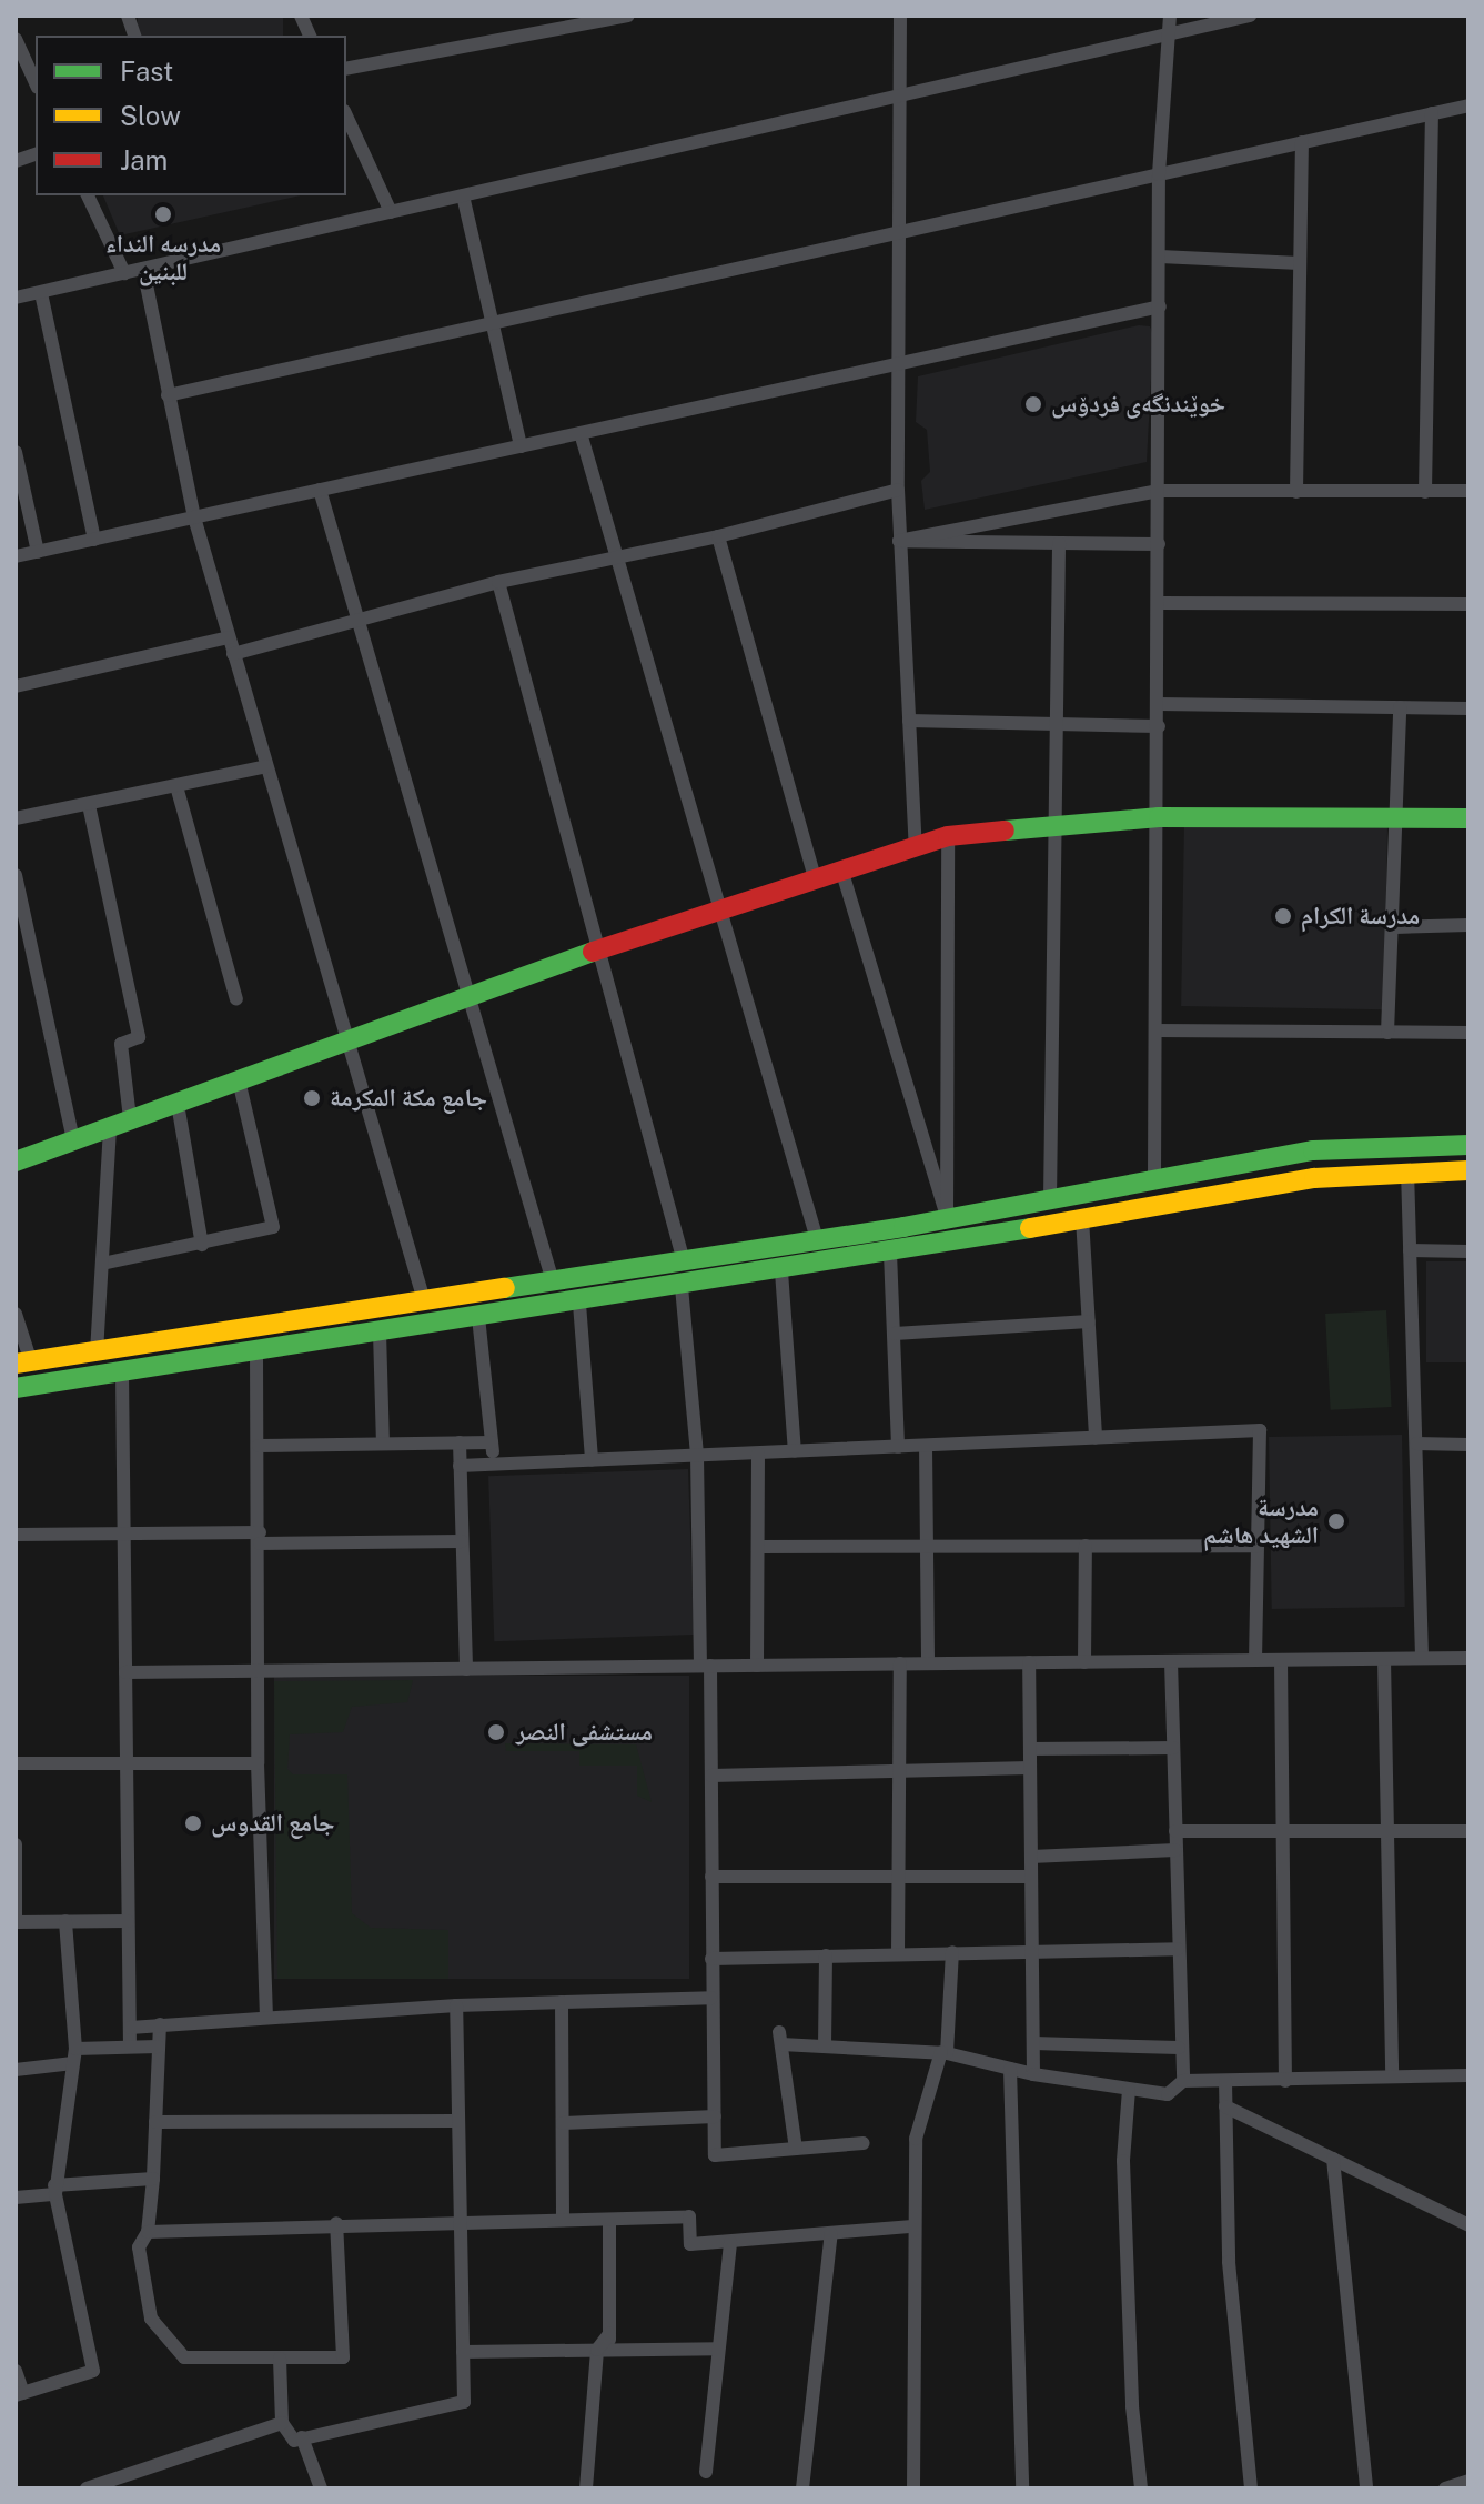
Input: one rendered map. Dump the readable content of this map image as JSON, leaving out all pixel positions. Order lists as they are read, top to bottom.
{
  "places": [
    "مدرسه النداء للبنين",
    "خوێندنگەی فردۆس",
    "مدرسة الكرام",
    "جامع مكة المكرمة",
    "مدرسة الشهيد هاشم",
    "مستشفى النصر",
    "جامع القدوس"
  ],
  "legend": ["Fast", "Slow", "Jam"]
}
